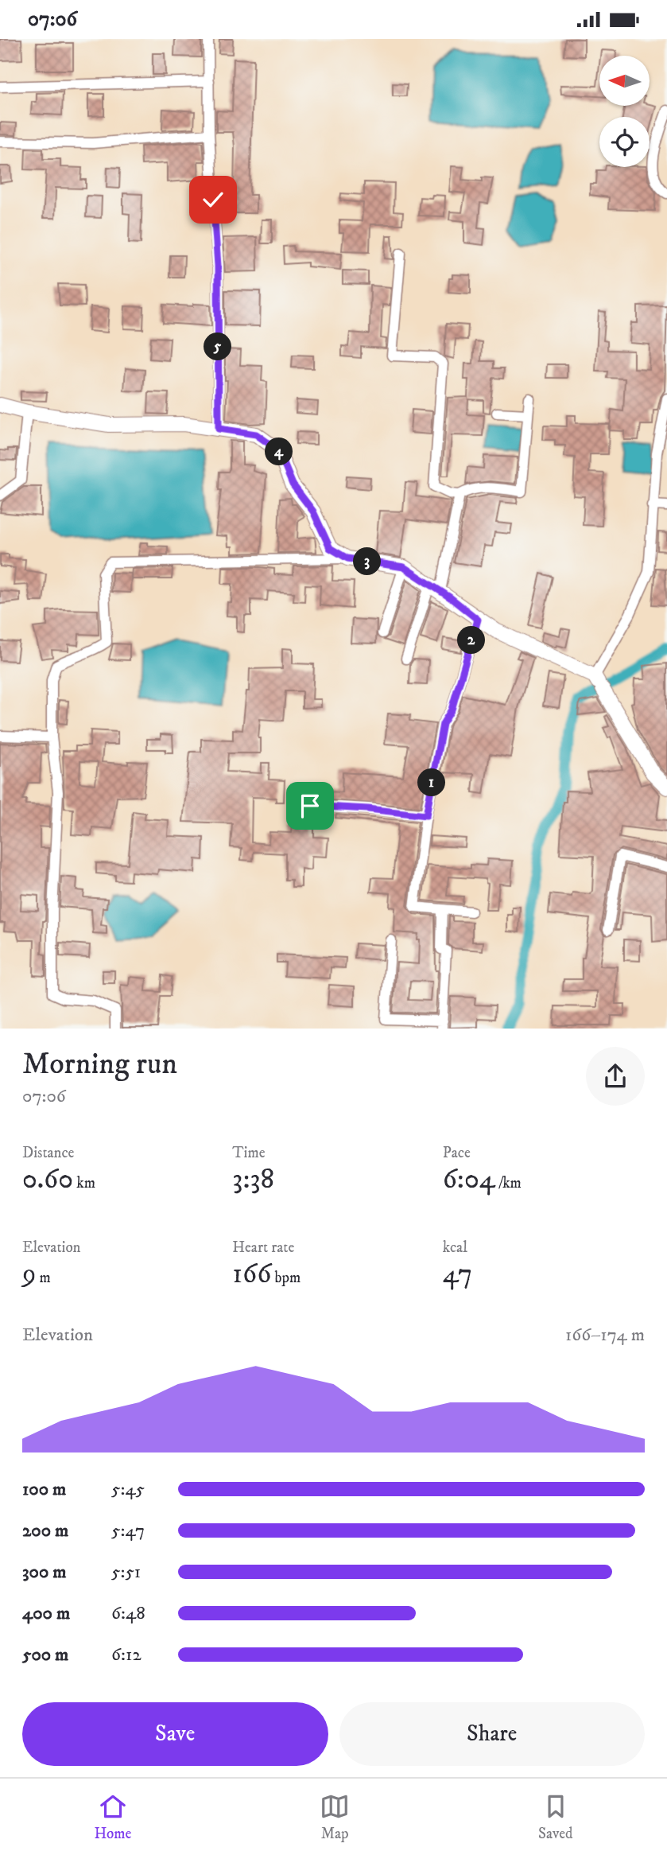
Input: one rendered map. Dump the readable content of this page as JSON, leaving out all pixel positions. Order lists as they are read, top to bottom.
{
  "north": "left",
  "page": {
    "status": "07:06",
    "pins": [
      "5",
      "4",
      "3",
      "2",
      "1"
    ],
    "heading": ["Morning run", "07:06"],
    "stats": [
      ["Distance", "0.60 km"],
      ["Time", "3:38"],
      ["Pace", "6:04 /km"],
      ["Elevation", "9 m"],
      ["Heart rate", "166 bpm"],
      ["kcal", "47"]
    ],
    "chart": ["Elevation", "166–174 m"],
    "list": [
      {
        "name": "100 m",
        "note": "5:45"
      },
      {
        "name": "200 m",
        "note": "5:47"
      },
      {
        "name": "300 m",
        "note": "5:51"
      },
      {
        "name": "400 m",
        "note": "6:48"
      },
      {
        "name": "500 m",
        "note": "6:12"
      }
    ],
    "buttons": ["Save", "Share"],
    "tabs": ["Home", "Map", "Saved"]
  }
}
